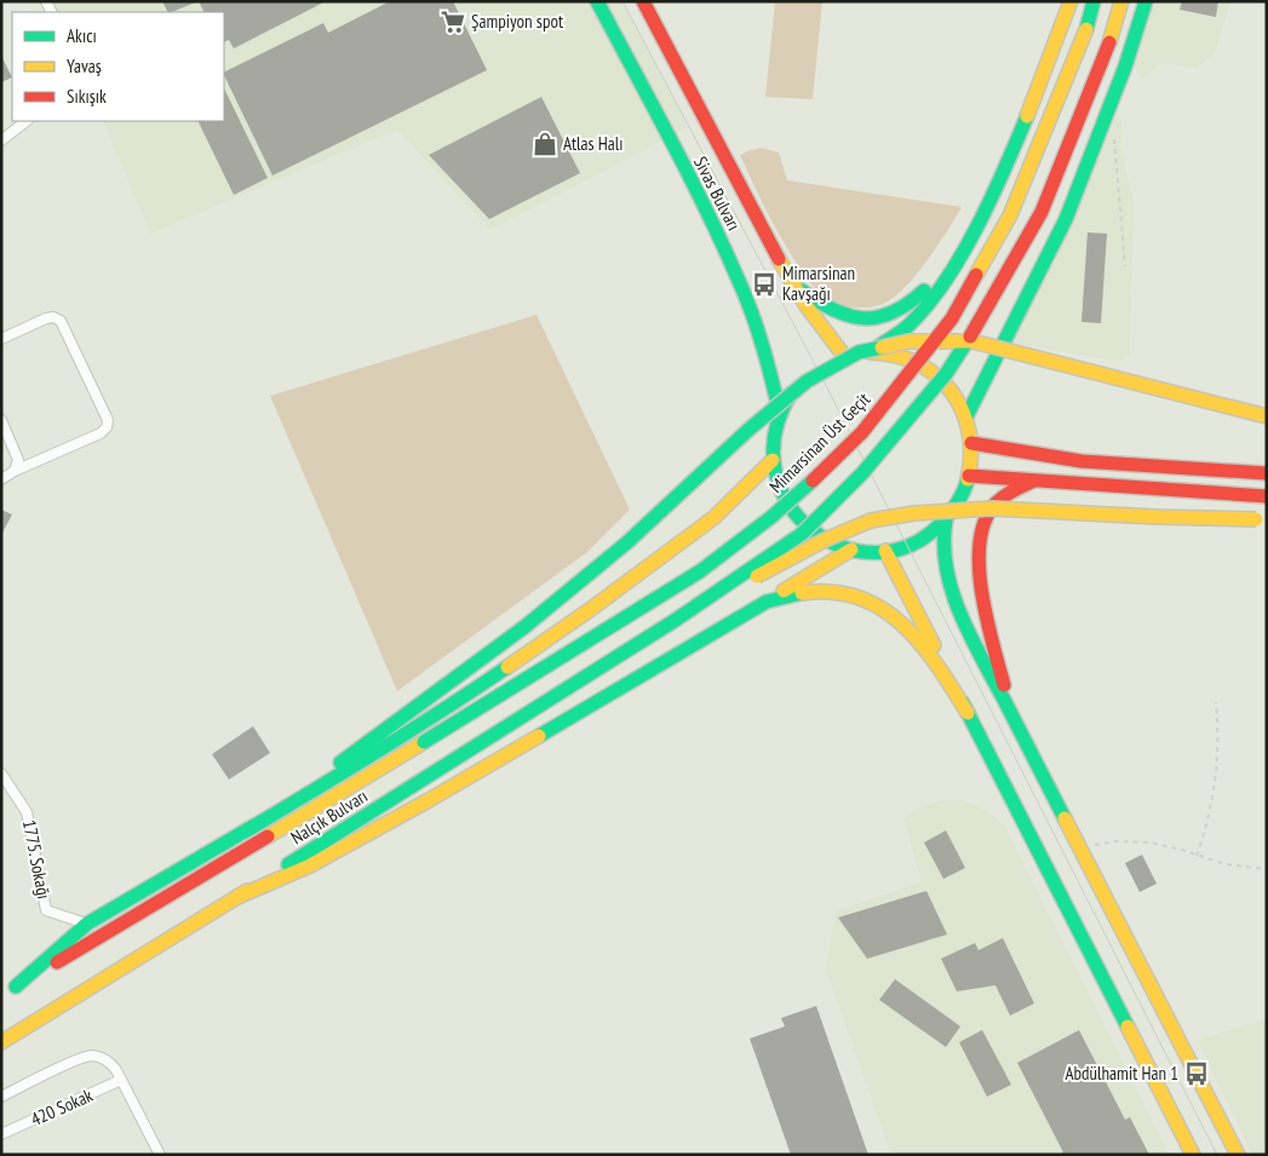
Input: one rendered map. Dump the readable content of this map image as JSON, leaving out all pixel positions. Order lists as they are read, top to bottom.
{
  "streets": {
    "highway": ["Sivas Bulvarı", "Mimarsinan Üst Geçit", "Nalçık Bulvarı"],
    "street": ["1775. Sokağı", "420 Sokak"]
  },
  "crossings": [
    ["Mimarsinan Üst Geçit", "Nalçık Bulvarı"]
  ],
  "places": {
    "supermarket": ["Şampiyon spot"],
    "shop": ["Atlas Halı"],
    "bus stop": ["Mimarsinan Kavşağı", "Abdülhamit Han 1"]
  },
  "legend": ["Akıcı", "Yavaş", "Sıkışık"]
}
